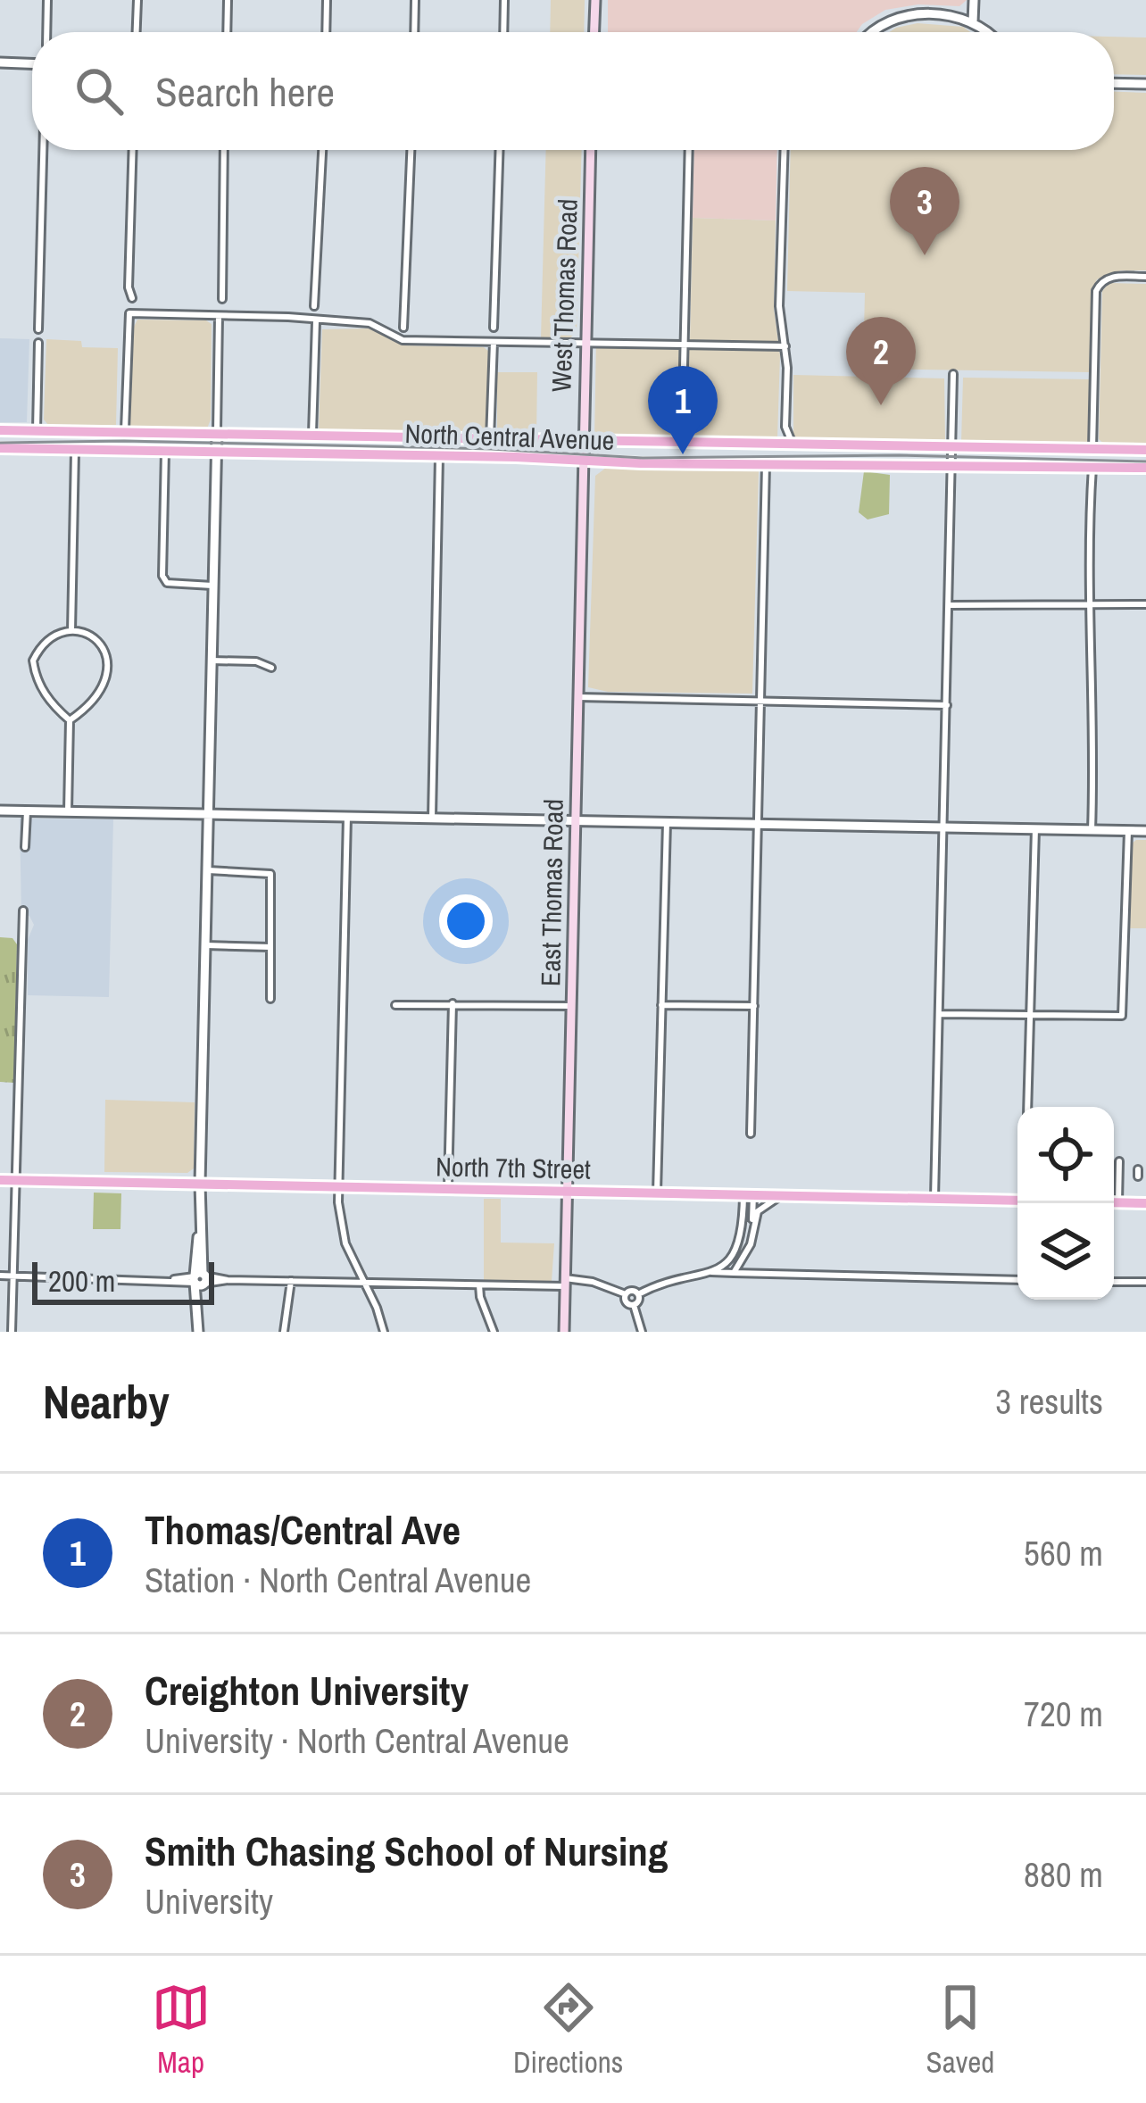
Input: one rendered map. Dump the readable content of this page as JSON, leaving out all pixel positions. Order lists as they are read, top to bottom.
{
  "streets": {
    "main road": [
      "West Thomas Road",
      "North Central Avenue",
      "East Thomas Road",
      "North 7th Street"
    ]
  },
  "crossings": [
    ["West Thomas Road", "North Central Avenue"],
    ["West Thomas Road", "East Thomas Road"],
    ["North Central Avenue", "East Thomas Road"],
    ["East Thomas Road", "North 7th Street"]
  ],
  "scale_bar": "200 m",
  "page": {
    "search": "Search here",
    "pins": ["3", "2", "1"],
    "scale": "200 m",
    "heading": ["Nearby", "3 results"],
    "list": [
      {
        "mark": "1",
        "name": "Thomas/Central Ave",
        "note": "Station · North Central Avenue",
        "value": "560 m"
      },
      {
        "mark": "2",
        "name": "Creighton University",
        "note": "University · North Central Avenue",
        "value": "720 m"
      },
      {
        "mark": "3",
        "name": "Smith Chasing School of Nursing",
        "note": "University",
        "value": "880 m"
      }
    ],
    "nav": ["Map", "Directions", "Saved"]
  }
}
